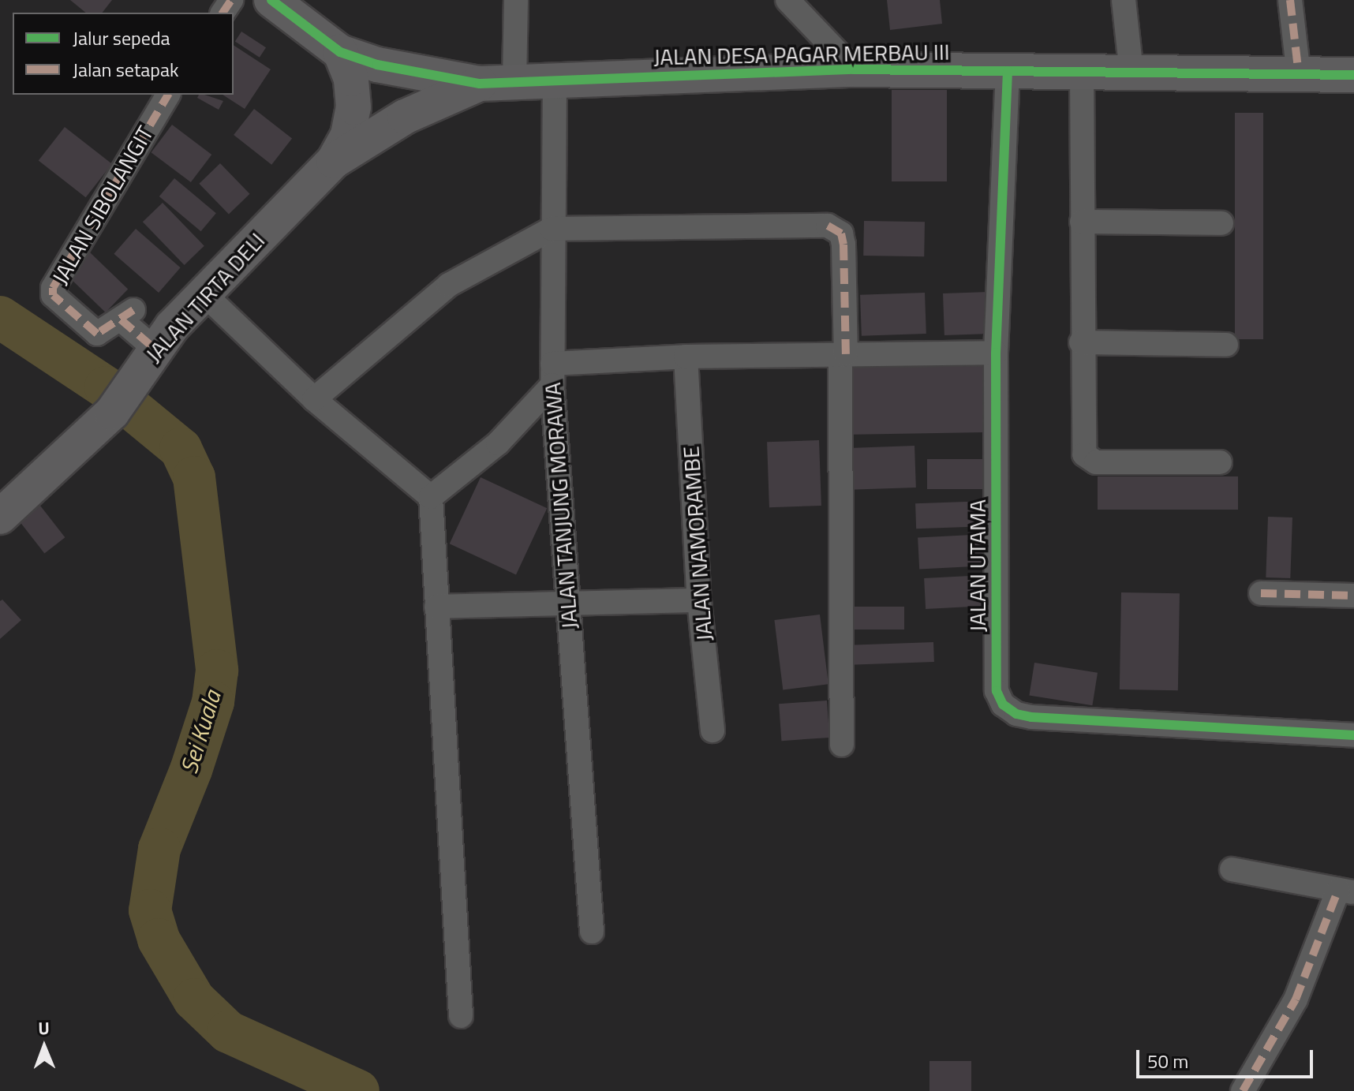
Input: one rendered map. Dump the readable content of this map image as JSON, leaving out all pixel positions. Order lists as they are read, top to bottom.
{
  "streets": {
    "street": [
      "JALAN DESA PAGAR MERBAU III",
      "JALAN SIBOLANGIT",
      "JALAN TIRTA DELI",
      "JALAN TANJUNG MORAWA",
      "JALAN NAMORAMBE",
      "JALAN UTAMA"
    ]
  },
  "crossings": [
    ["JALAN DESA PAGAR MERBAU III", "JALAN TIRTA DELI"],
    ["JALAN DESA PAGAR MERBAU III", "JALAN TANJUNG MORAWA"],
    ["JALAN DESA PAGAR MERBAU III", "JALAN UTAMA"],
    ["JALAN SIBOLANGIT", "JALAN TIRTA DELI"]
  ],
  "water": ["Sei Kuala"],
  "legend": ["Jalur sepeda", "Jalan setapak"],
  "scale_bar": "50 m",
  "north": "top"
}
